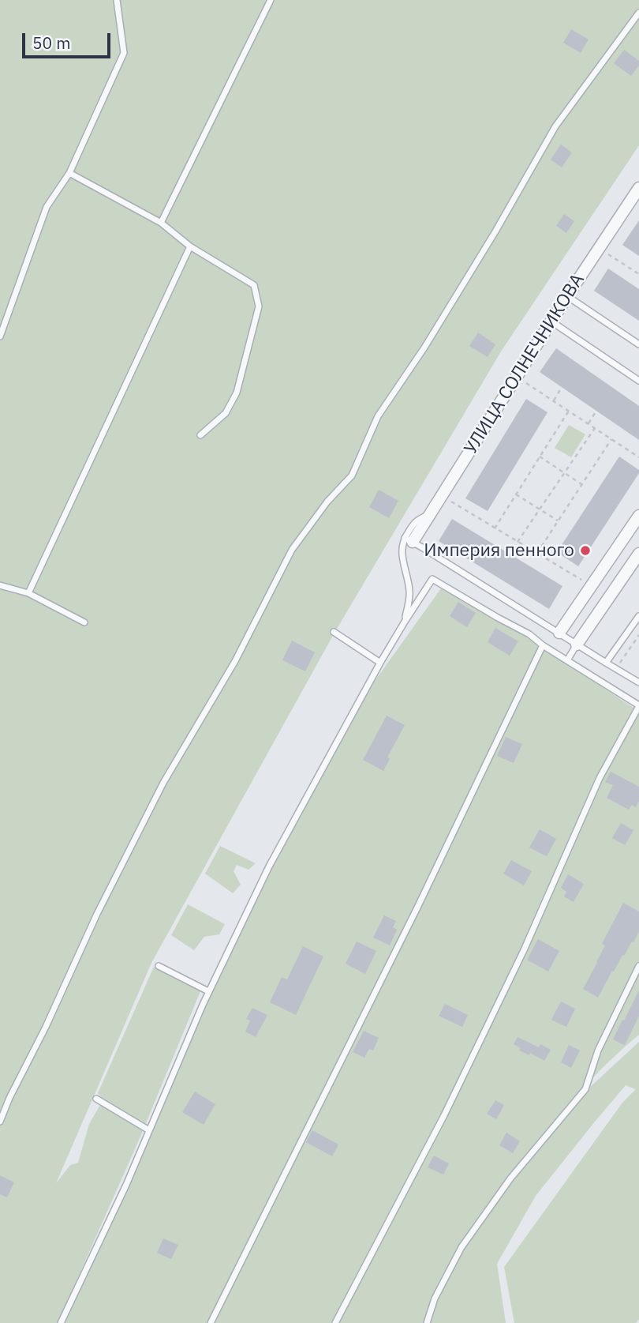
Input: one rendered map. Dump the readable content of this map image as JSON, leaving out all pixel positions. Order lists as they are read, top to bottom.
{
  "streets": {
    "street": ["УЛИЦА СОЛНЕЧНИКОВА"]
  },
  "places": ["Империя пенного"],
  "scale_bar": "50 m"
}
